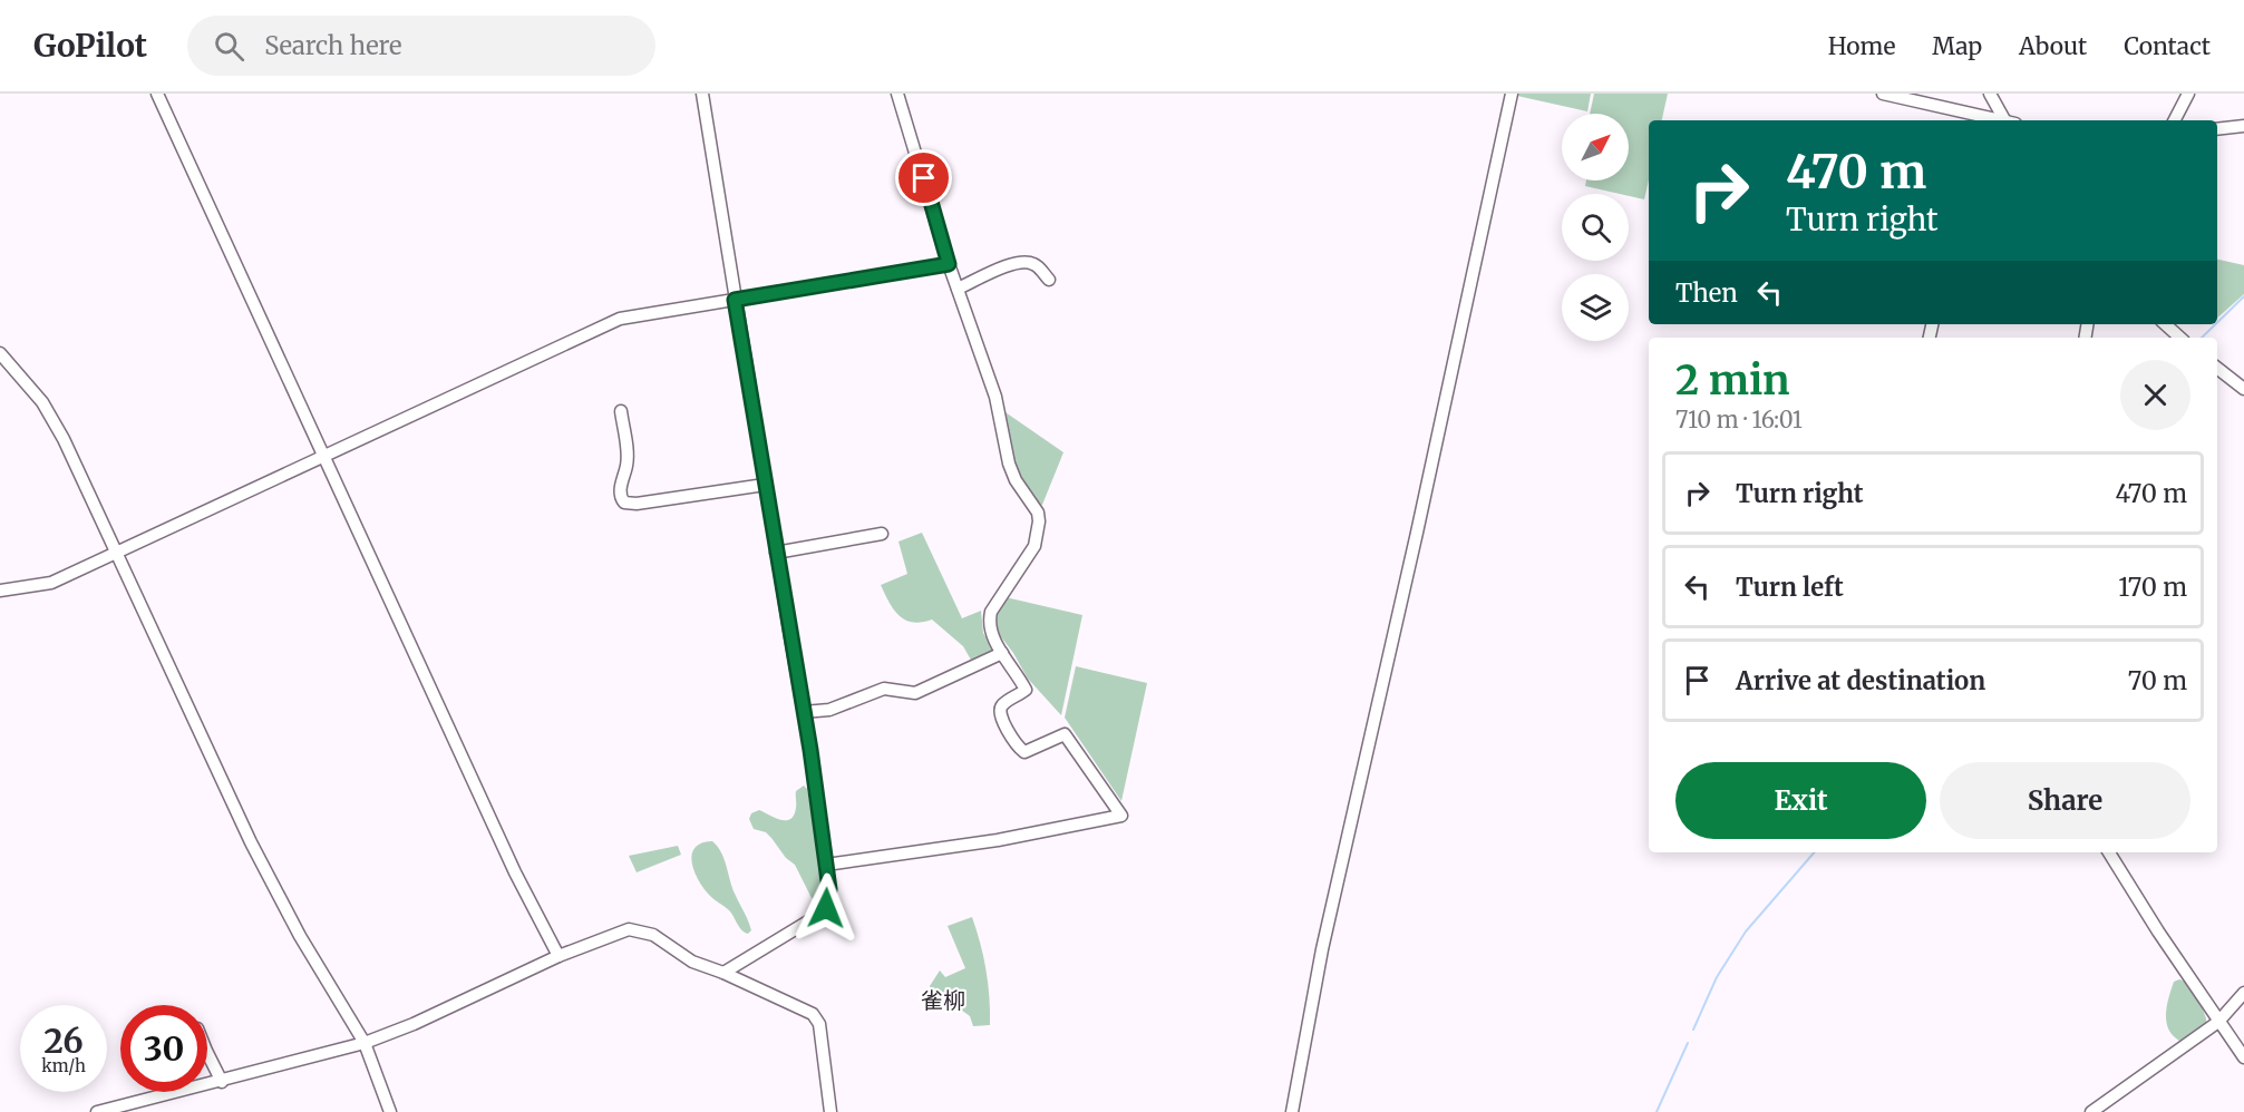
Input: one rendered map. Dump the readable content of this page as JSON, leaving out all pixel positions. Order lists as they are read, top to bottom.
{
  "districts": ["雀柳"],
  "north": "top right",
  "page": {
    "header": "GoPilot",
    "search": "Search here",
    "nav": [
      "Home",
      "Map",
      "About",
      "Contact"
    ],
    "turn": ["470 m", "Turn right"],
    "then": "Then",
    "heading": ["2 min", "710 m · 16:01"],
    "list": [
      {
        "name": "Turn right",
        "value": "470 m"
      },
      {
        "name": "Turn left",
        "value": "170 m"
      },
      {
        "name": "Arrive at destination",
        "value": "70 m"
      }
    ],
    "buttons": ["Exit", "Share"],
    "speed": "26 km/h",
    "limit": "30"
  }
}
